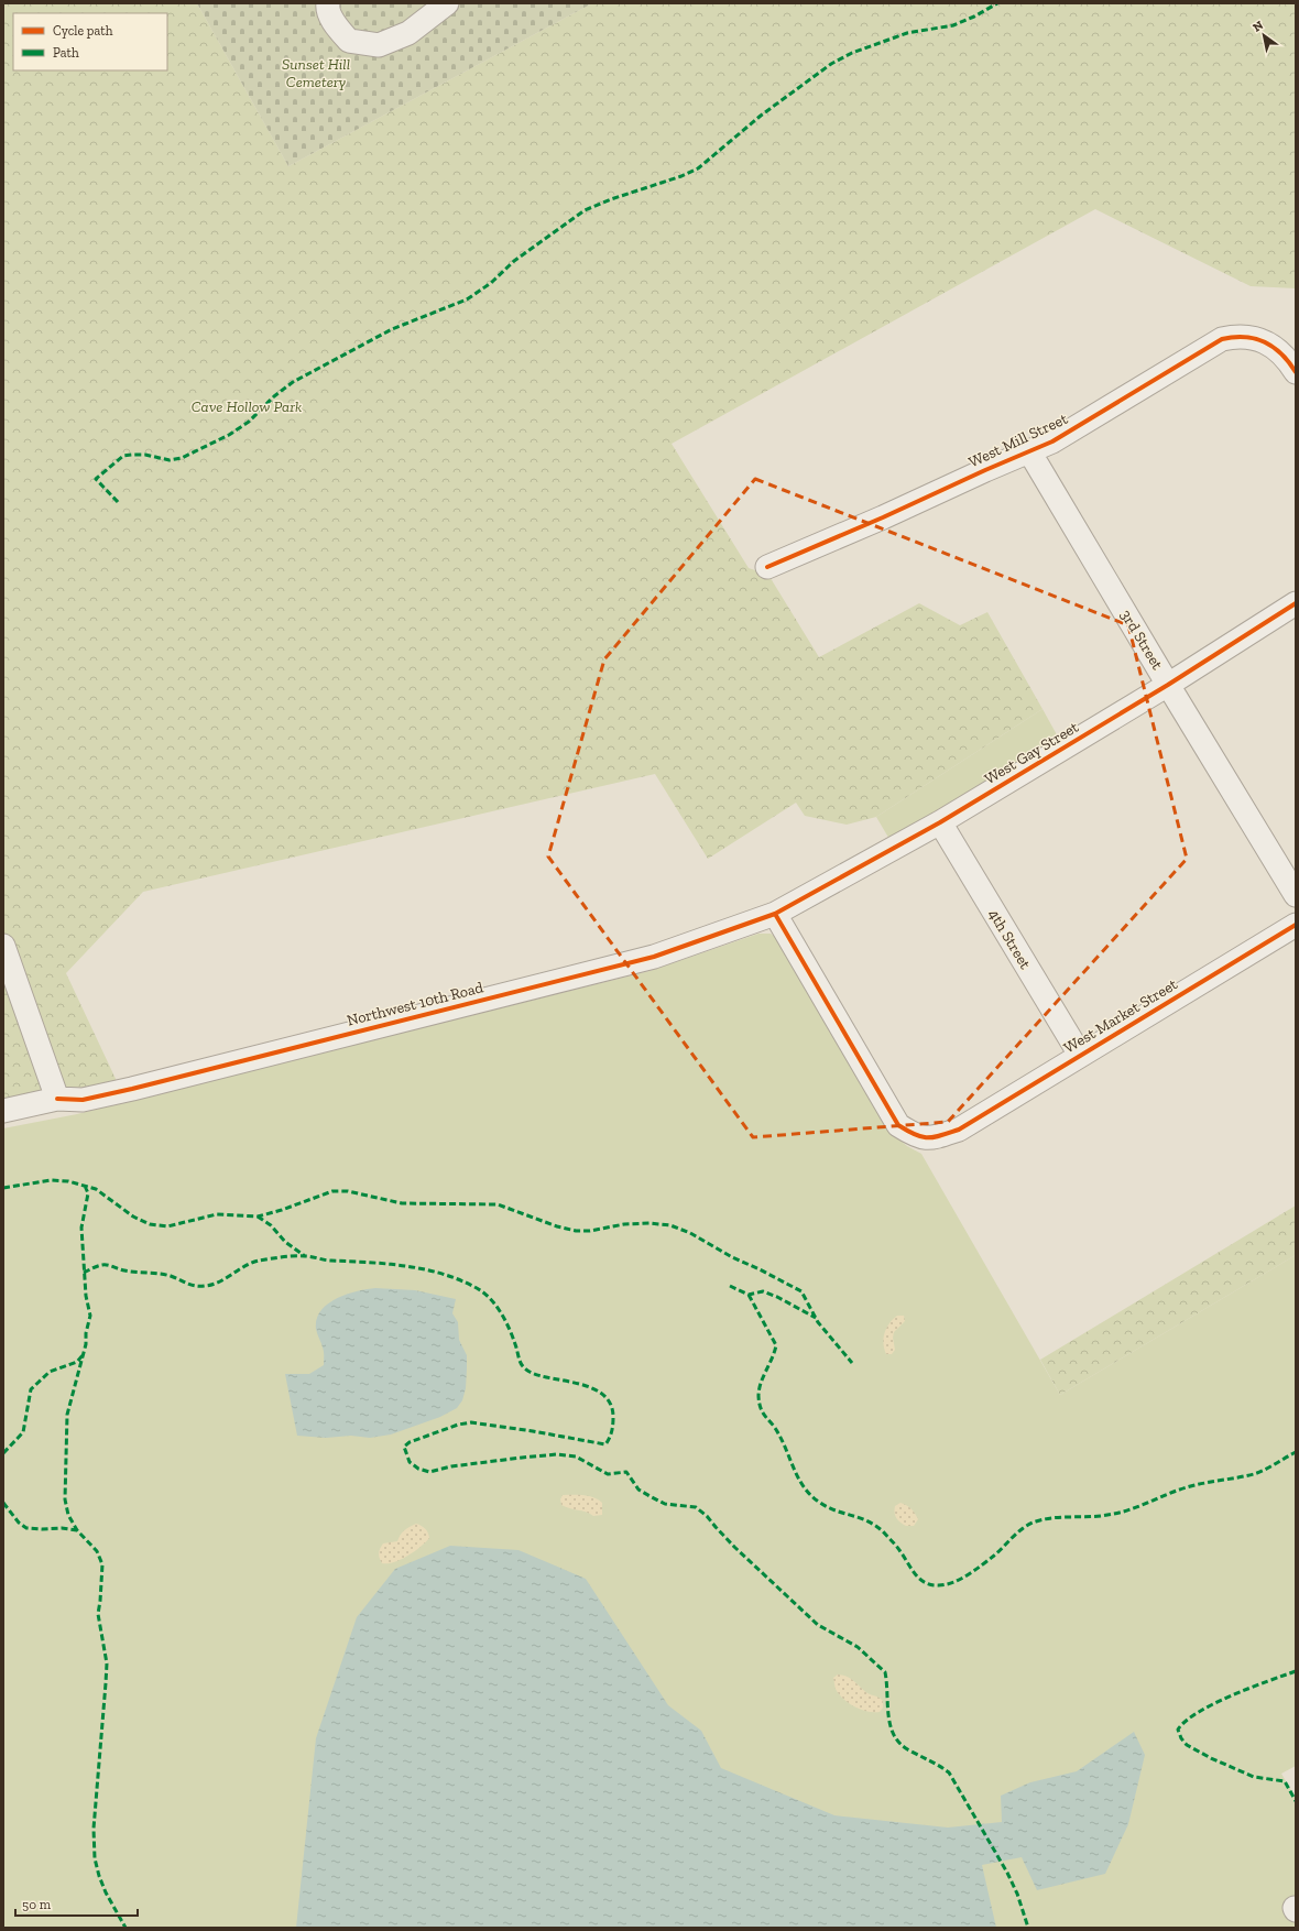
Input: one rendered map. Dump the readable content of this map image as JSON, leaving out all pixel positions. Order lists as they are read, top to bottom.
{
  "streets": {
    "street": [
      "West Mill Street",
      "3rd Street",
      "West Gay Street",
      "4th Street",
      "Northwest 10th Road",
      "West Market Street"
    ]
  },
  "crossings": [
    ["West Mill Street", "3rd Street"],
    ["3rd Street", "West Gay Street"],
    ["West Gay Street", "4th Street"],
    ["West Gay Street", "Northwest 10th Road"],
    ["West Gay Street", "West Market Street"],
    ["4th Street", "West Market Street"],
    ["Northwest 10th Road", "West Market Street"]
  ],
  "parks": ["Sunset Hill Cemetery", "Cave Hollow Park"],
  "legend": ["Cycle path", "Path"],
  "scale_bar": "50 m",
  "north": "top left"
}
